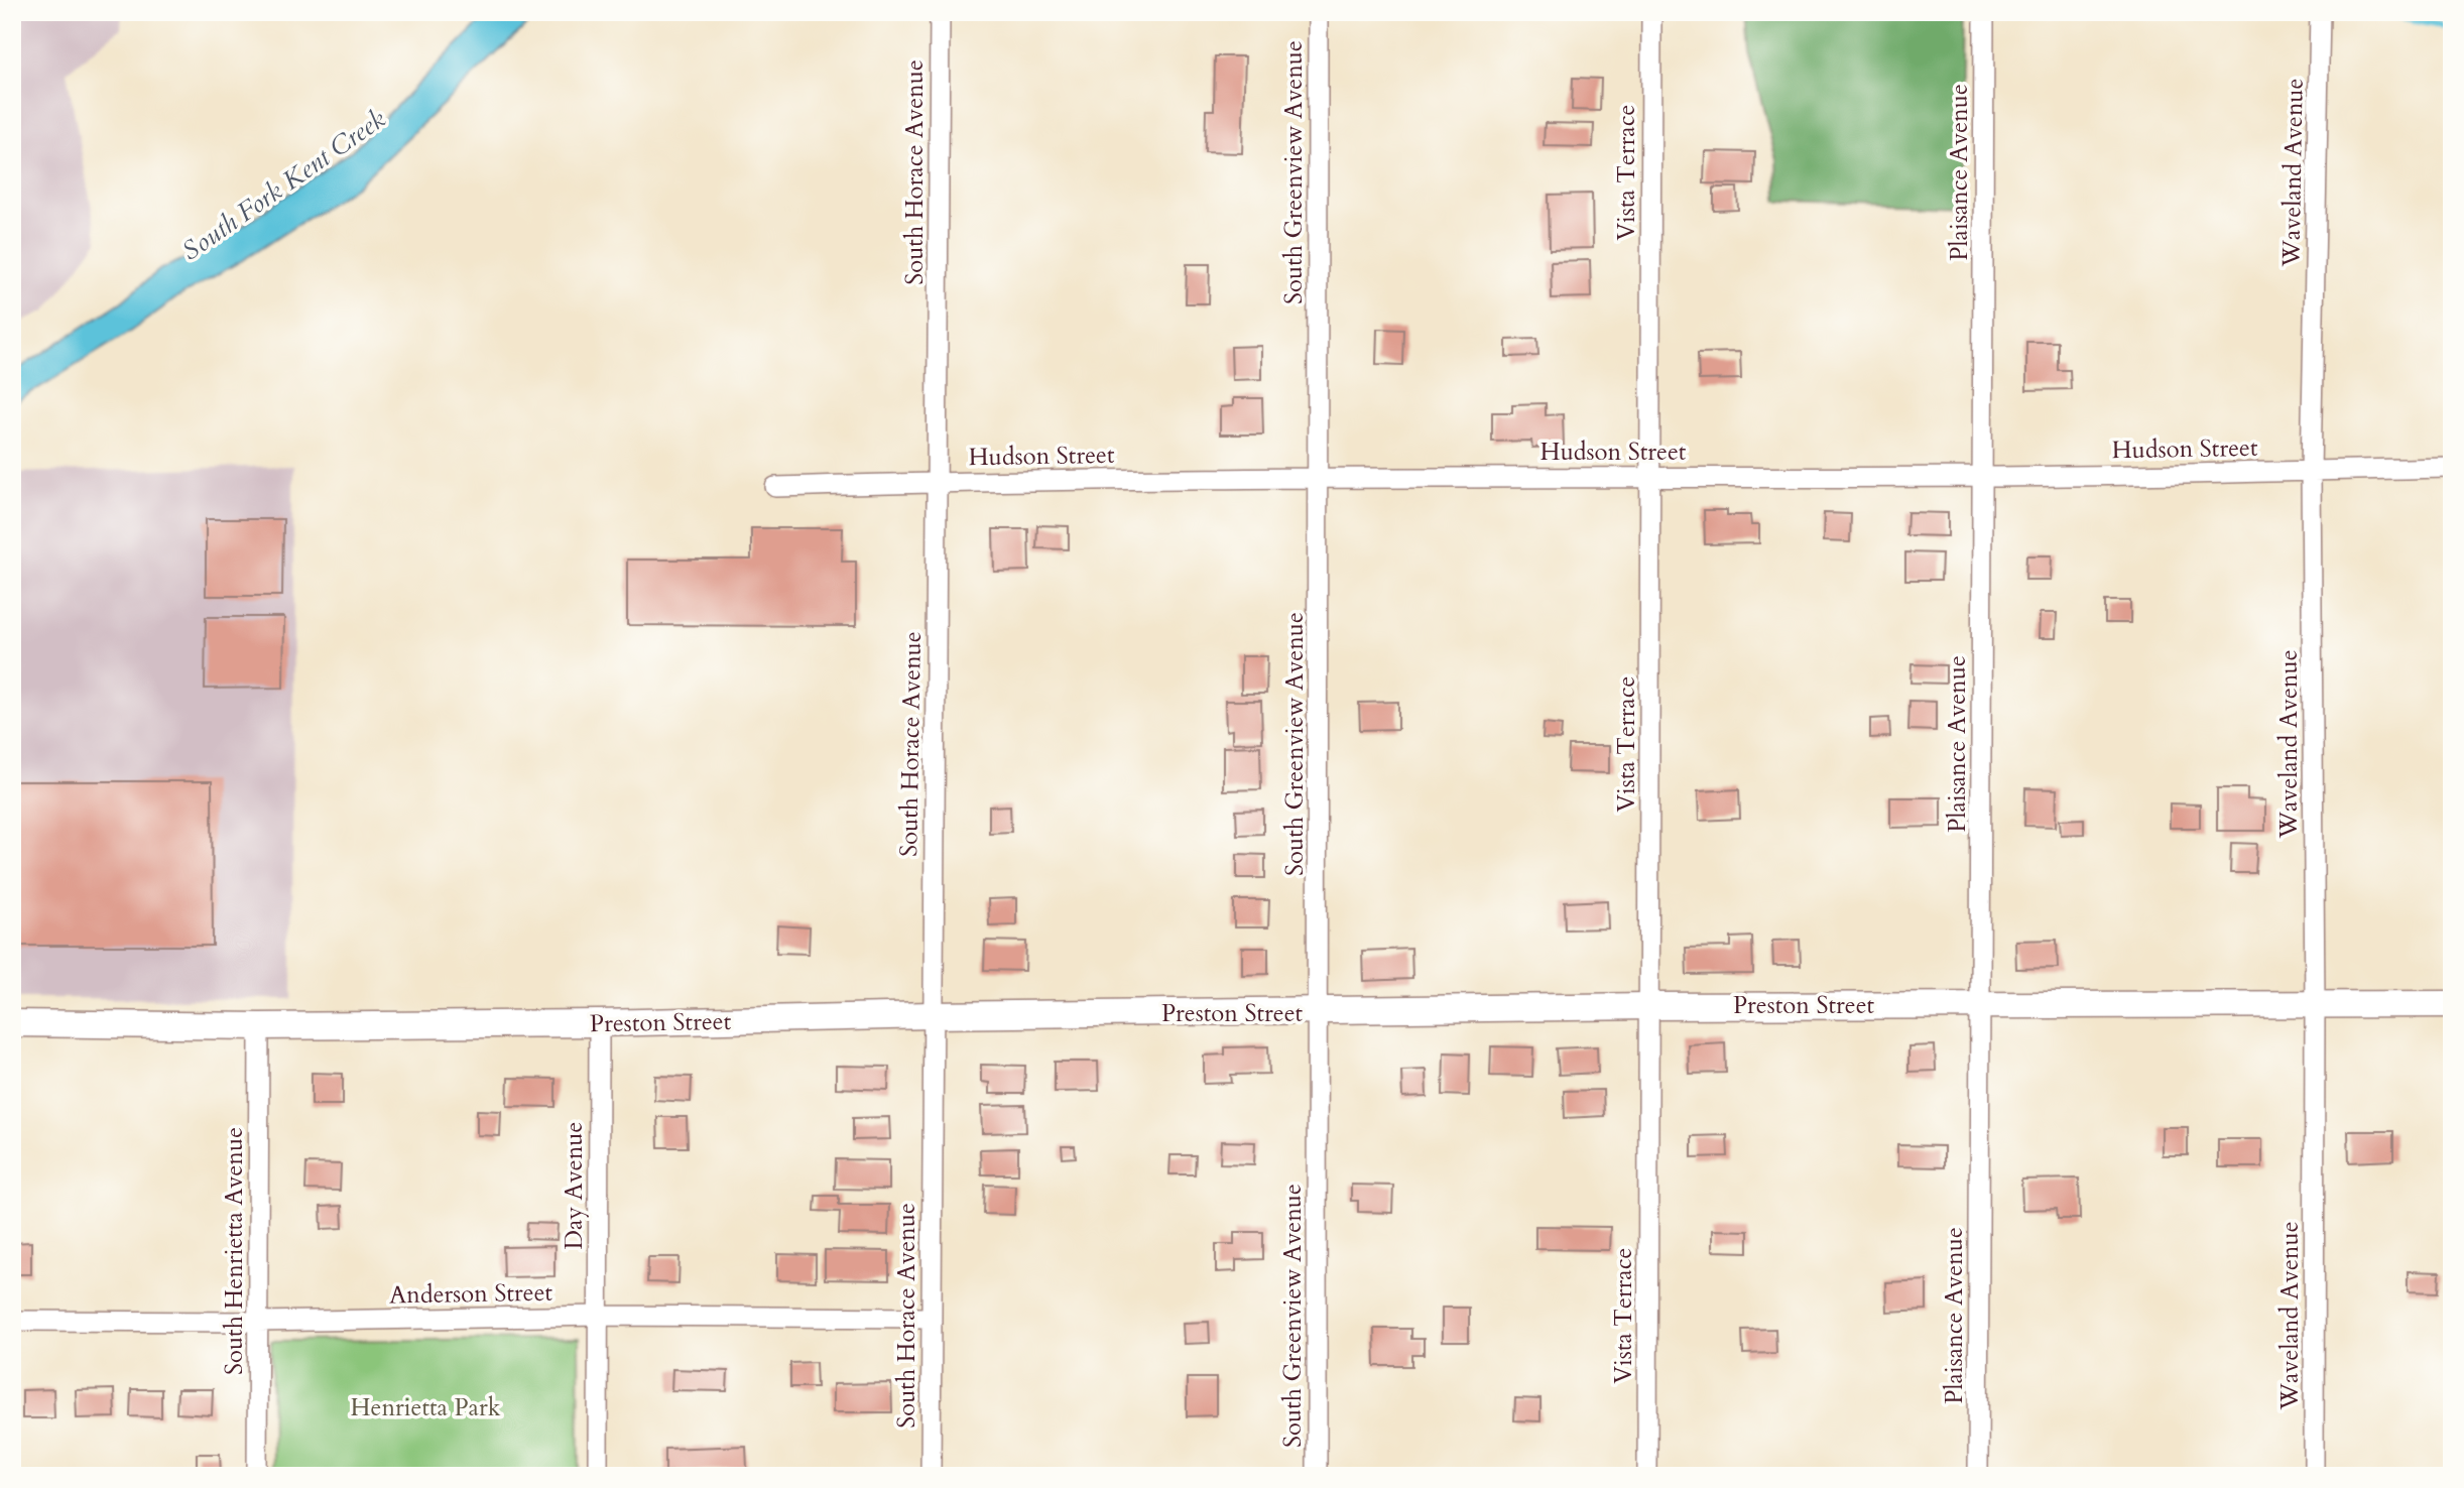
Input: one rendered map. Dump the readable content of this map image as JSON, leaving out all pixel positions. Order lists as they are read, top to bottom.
{
  "streets": {
    "street": [
      "South Horace Avenue",
      "South Greenview Avenue",
      "Vista Terrace",
      "Plaisance Avenue",
      "Waveland Avenue",
      "Hudson Street",
      "Preston Street",
      "Day Avenue",
      "South Henrietta Avenue",
      "Anderson Street"
    ]
  },
  "crossings": [
    ["South Horace Avenue", "Hudson Street"],
    ["South Horace Avenue", "Preston Street"],
    ["South Horace Avenue", "Anderson Street"],
    ["South Greenview Avenue", "Hudson Street"],
    ["South Greenview Avenue", "Preston Street"],
    ["Vista Terrace", "Hudson Street"],
    ["Vista Terrace", "Preston Street"],
    ["Plaisance Avenue", "Hudson Street"],
    ["Plaisance Avenue", "Preston Street"],
    ["Waveland Avenue", "Hudson Street"],
    ["Waveland Avenue", "Preston Street"],
    ["Preston Street", "Day Avenue"],
    ["Preston Street", "South Henrietta Avenue"],
    ["Day Avenue", "Anderson Street"],
    ["South Henrietta Avenue", "Anderson Street"]
  ],
  "water": ["South Fork Kent Creek"],
  "parks": ["Henrietta Park"]
}
